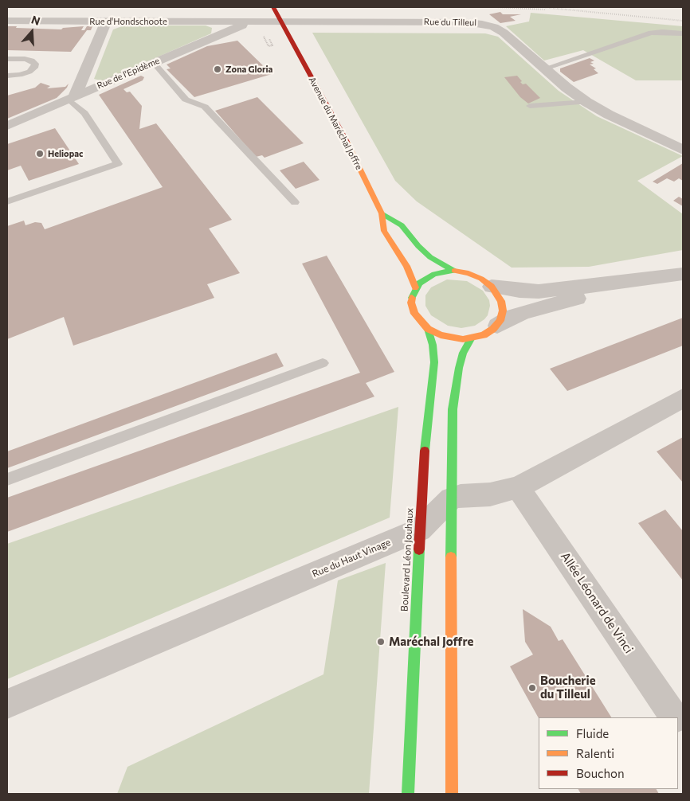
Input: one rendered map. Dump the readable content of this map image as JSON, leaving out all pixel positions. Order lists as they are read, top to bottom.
{
  "streets": {
    "main road": ["Avenue du Maréchal Joffre", "Boulevard Léon Jouhaux"],
    "street": [
      "Rue d'Hondschoote",
      "Rue du Tilleul",
      "Rue de l'Epidème",
      "Rue du Haut Vinage",
      "Allée Léonard de Vinci"
    ]
  },
  "crossings": [
    ["Rue d'Hondschoote", "Rue du Tilleul"],
    ["Rue d'Hondschoote", "Rue de l'Epidème"],
    ["Rue du Tilleul", "Rue de l'Epidème"],
    ["Avenue du Maréchal Joffre", "Boulevard Léon Jouhaux"],
    ["Rue du Haut Vinage", "Boulevard Léon Jouhaux"]
  ],
  "places": [
    "Zona Gloria",
    "Heliopac",
    "Maréchal Joffre",
    "Boucherie du Tilleul"
  ],
  "legend": ["Fluide", "Ralenti", "Bouchon"],
  "north": "top"
}
